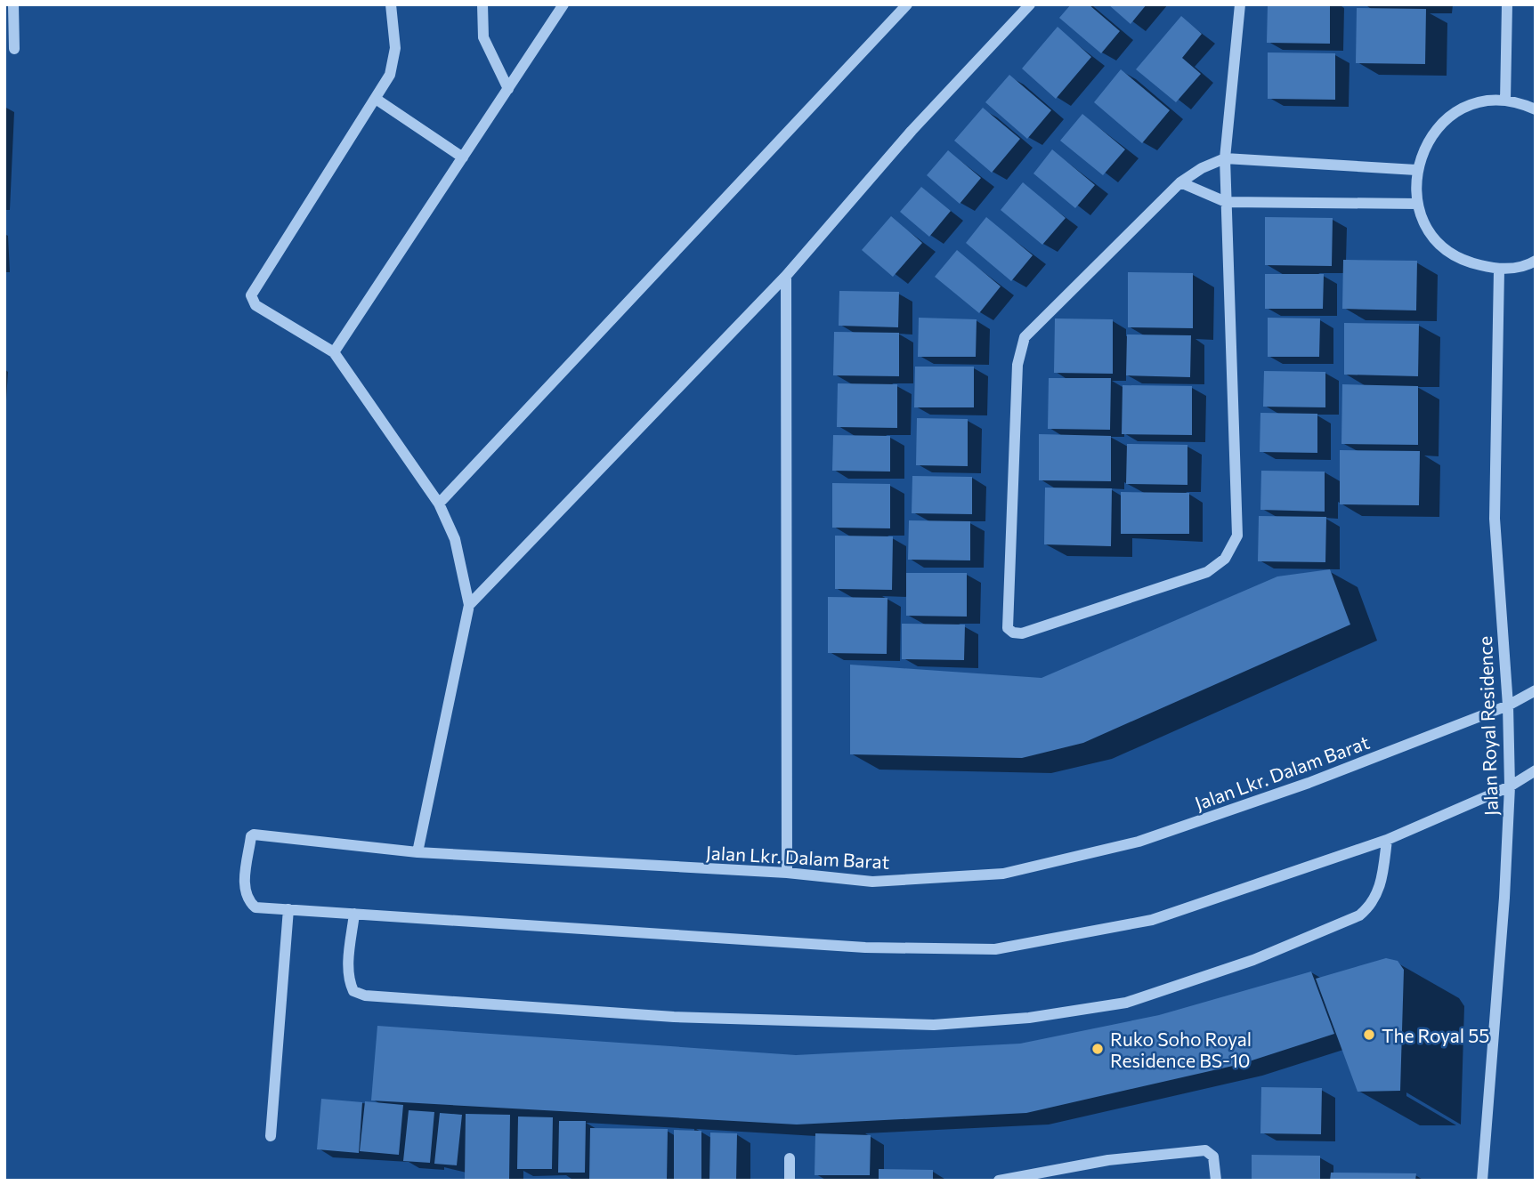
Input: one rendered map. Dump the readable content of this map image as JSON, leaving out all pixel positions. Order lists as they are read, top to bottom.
{
  "streets": {
    "street": ["Jalan Royal Residence", "Jalan Lkr. Dalam Barat"]
  },
  "crossings": [
    ["Jalan Royal Residence", "Jalan Lkr. Dalam Barat"]
  ],
  "places": ["The Royal 55", "Ruko Soho Royal Residence BS-10"]
}
